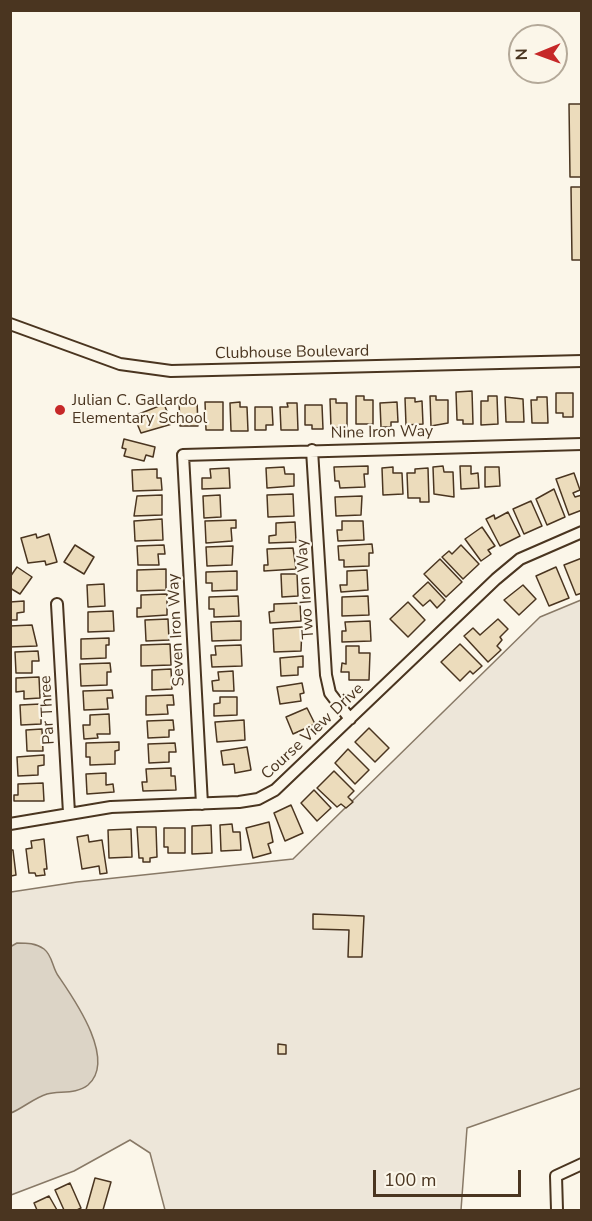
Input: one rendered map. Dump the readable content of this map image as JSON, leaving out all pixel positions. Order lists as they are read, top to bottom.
{
  "streets": {
    "street": [
      "Clubhouse Boulevard",
      "Nine Iron Way",
      "Two Iron Way",
      "Seven Iron Way",
      "Par Three",
      "Course View Drive"
    ]
  },
  "crossings": [
    ["Nine Iron Way", "Two Iron Way"],
    ["Nine Iron Way", "Seven Iron Way"],
    ["Two Iron Way", "Course View Drive"],
    ["Seven Iron Way", "Course View Drive"],
    ["Par Three", "Course View Drive"]
  ],
  "places": ["Julian C. Gallardo Elementary School"],
  "scale_bar": "100 m",
  "north": "left"
}
